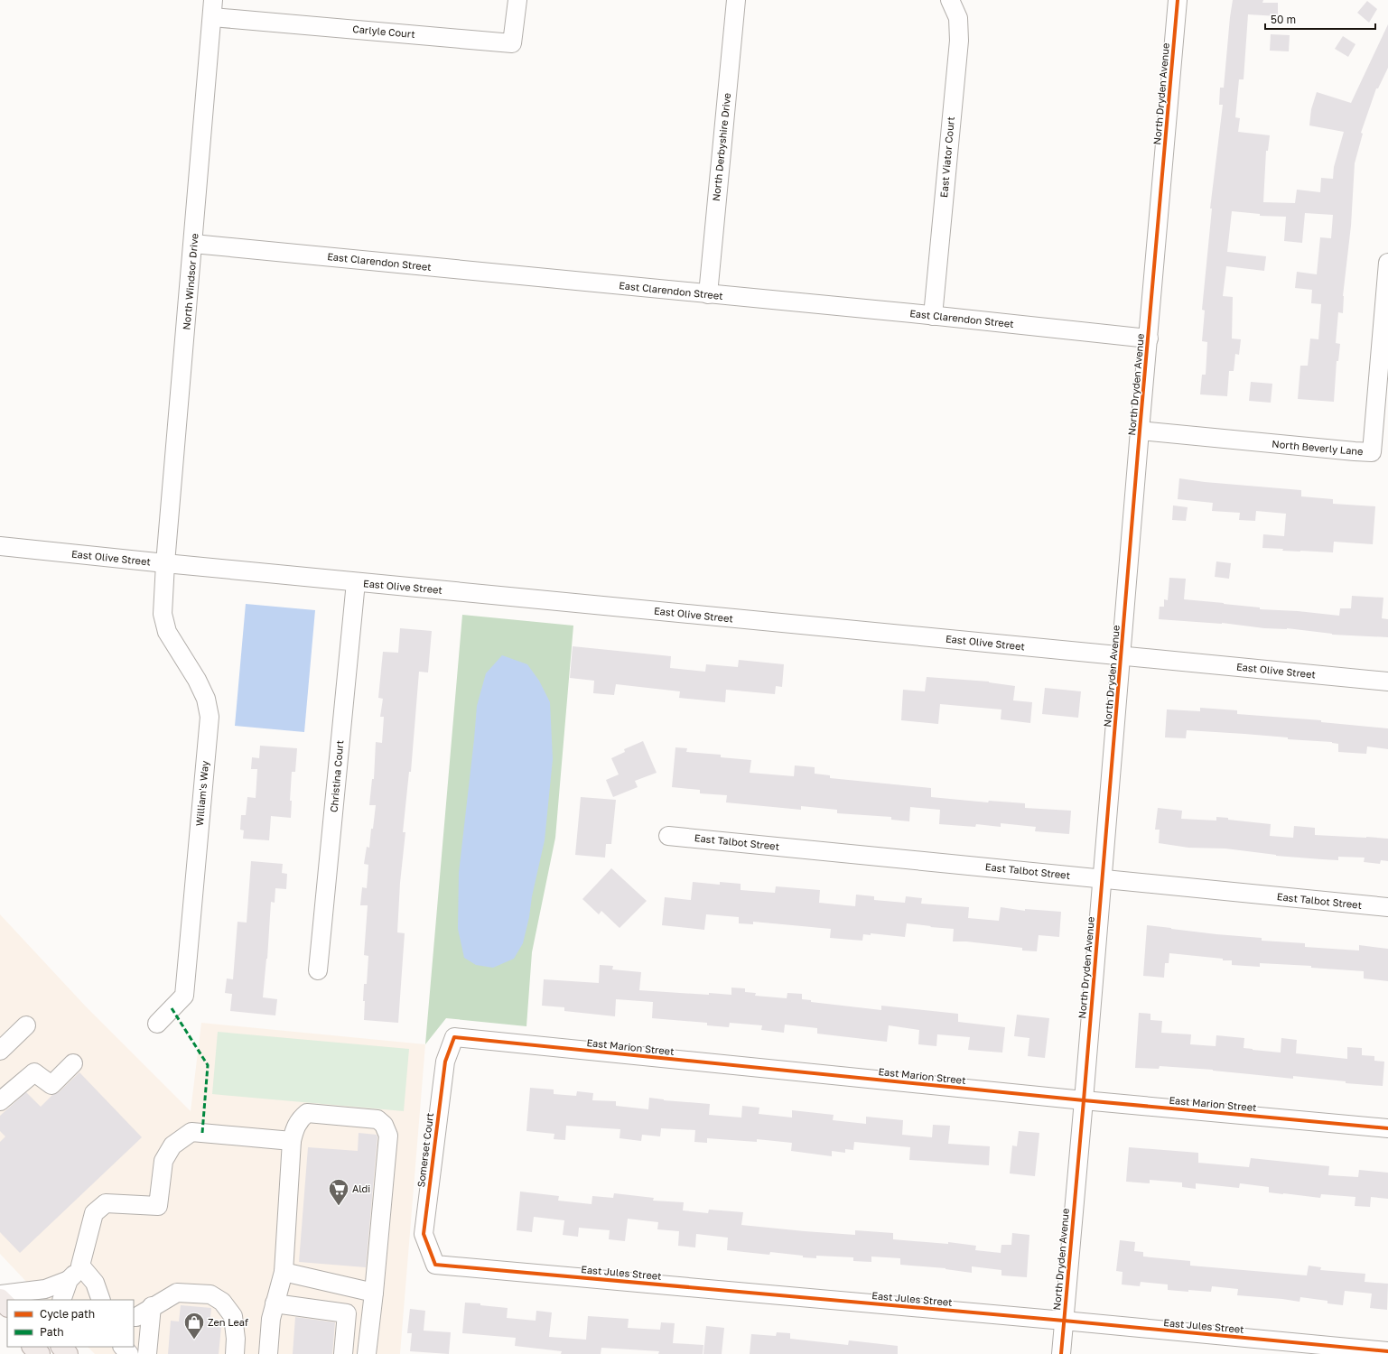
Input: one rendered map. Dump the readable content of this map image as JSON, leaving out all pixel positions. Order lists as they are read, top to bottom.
{
  "streets": {
    "street": [
      "Carlyle Court",
      "North Dryden Avenue",
      "North Derbyshire Drive",
      "East Viator Court",
      "East Clarendon Street",
      "North Windsor Drive",
      "North Beverly Lane",
      "East Olive Street",
      "Christina Court",
      "William's Way",
      "East Talbot Street",
      "East Marion Street",
      "Somerset Court",
      "East Jules Street"
    ]
  },
  "crossings": [
    ["Carlyle Court", "North Windsor Drive"],
    ["North Dryden Avenue", "East Clarendon Street"],
    ["North Dryden Avenue", "North Beverly Lane"],
    ["North Dryden Avenue", "East Olive Street"],
    ["North Dryden Avenue", "East Talbot Street"],
    ["North Dryden Avenue", "East Marion Street"],
    ["North Dryden Avenue", "East Jules Street"],
    ["North Derbyshire Drive", "East Clarendon Street"],
    ["East Viator Court", "East Clarendon Street"],
    ["East Clarendon Street", "North Windsor Drive"],
    ["North Windsor Drive", "East Olive Street"],
    ["North Windsor Drive", "William's Way"],
    ["East Olive Street", "Christina Court"],
    ["East Olive Street", "William's Way"],
    ["East Marion Street", "Somerset Court"],
    ["Somerset Court", "East Jules Street"]
  ],
  "places": {
    "supermarket": ["Aldi"],
    "shop": ["Zen Leaf"]
  },
  "legend": ["Cycle path", "Path"],
  "scale_bar": "50 m"
}
